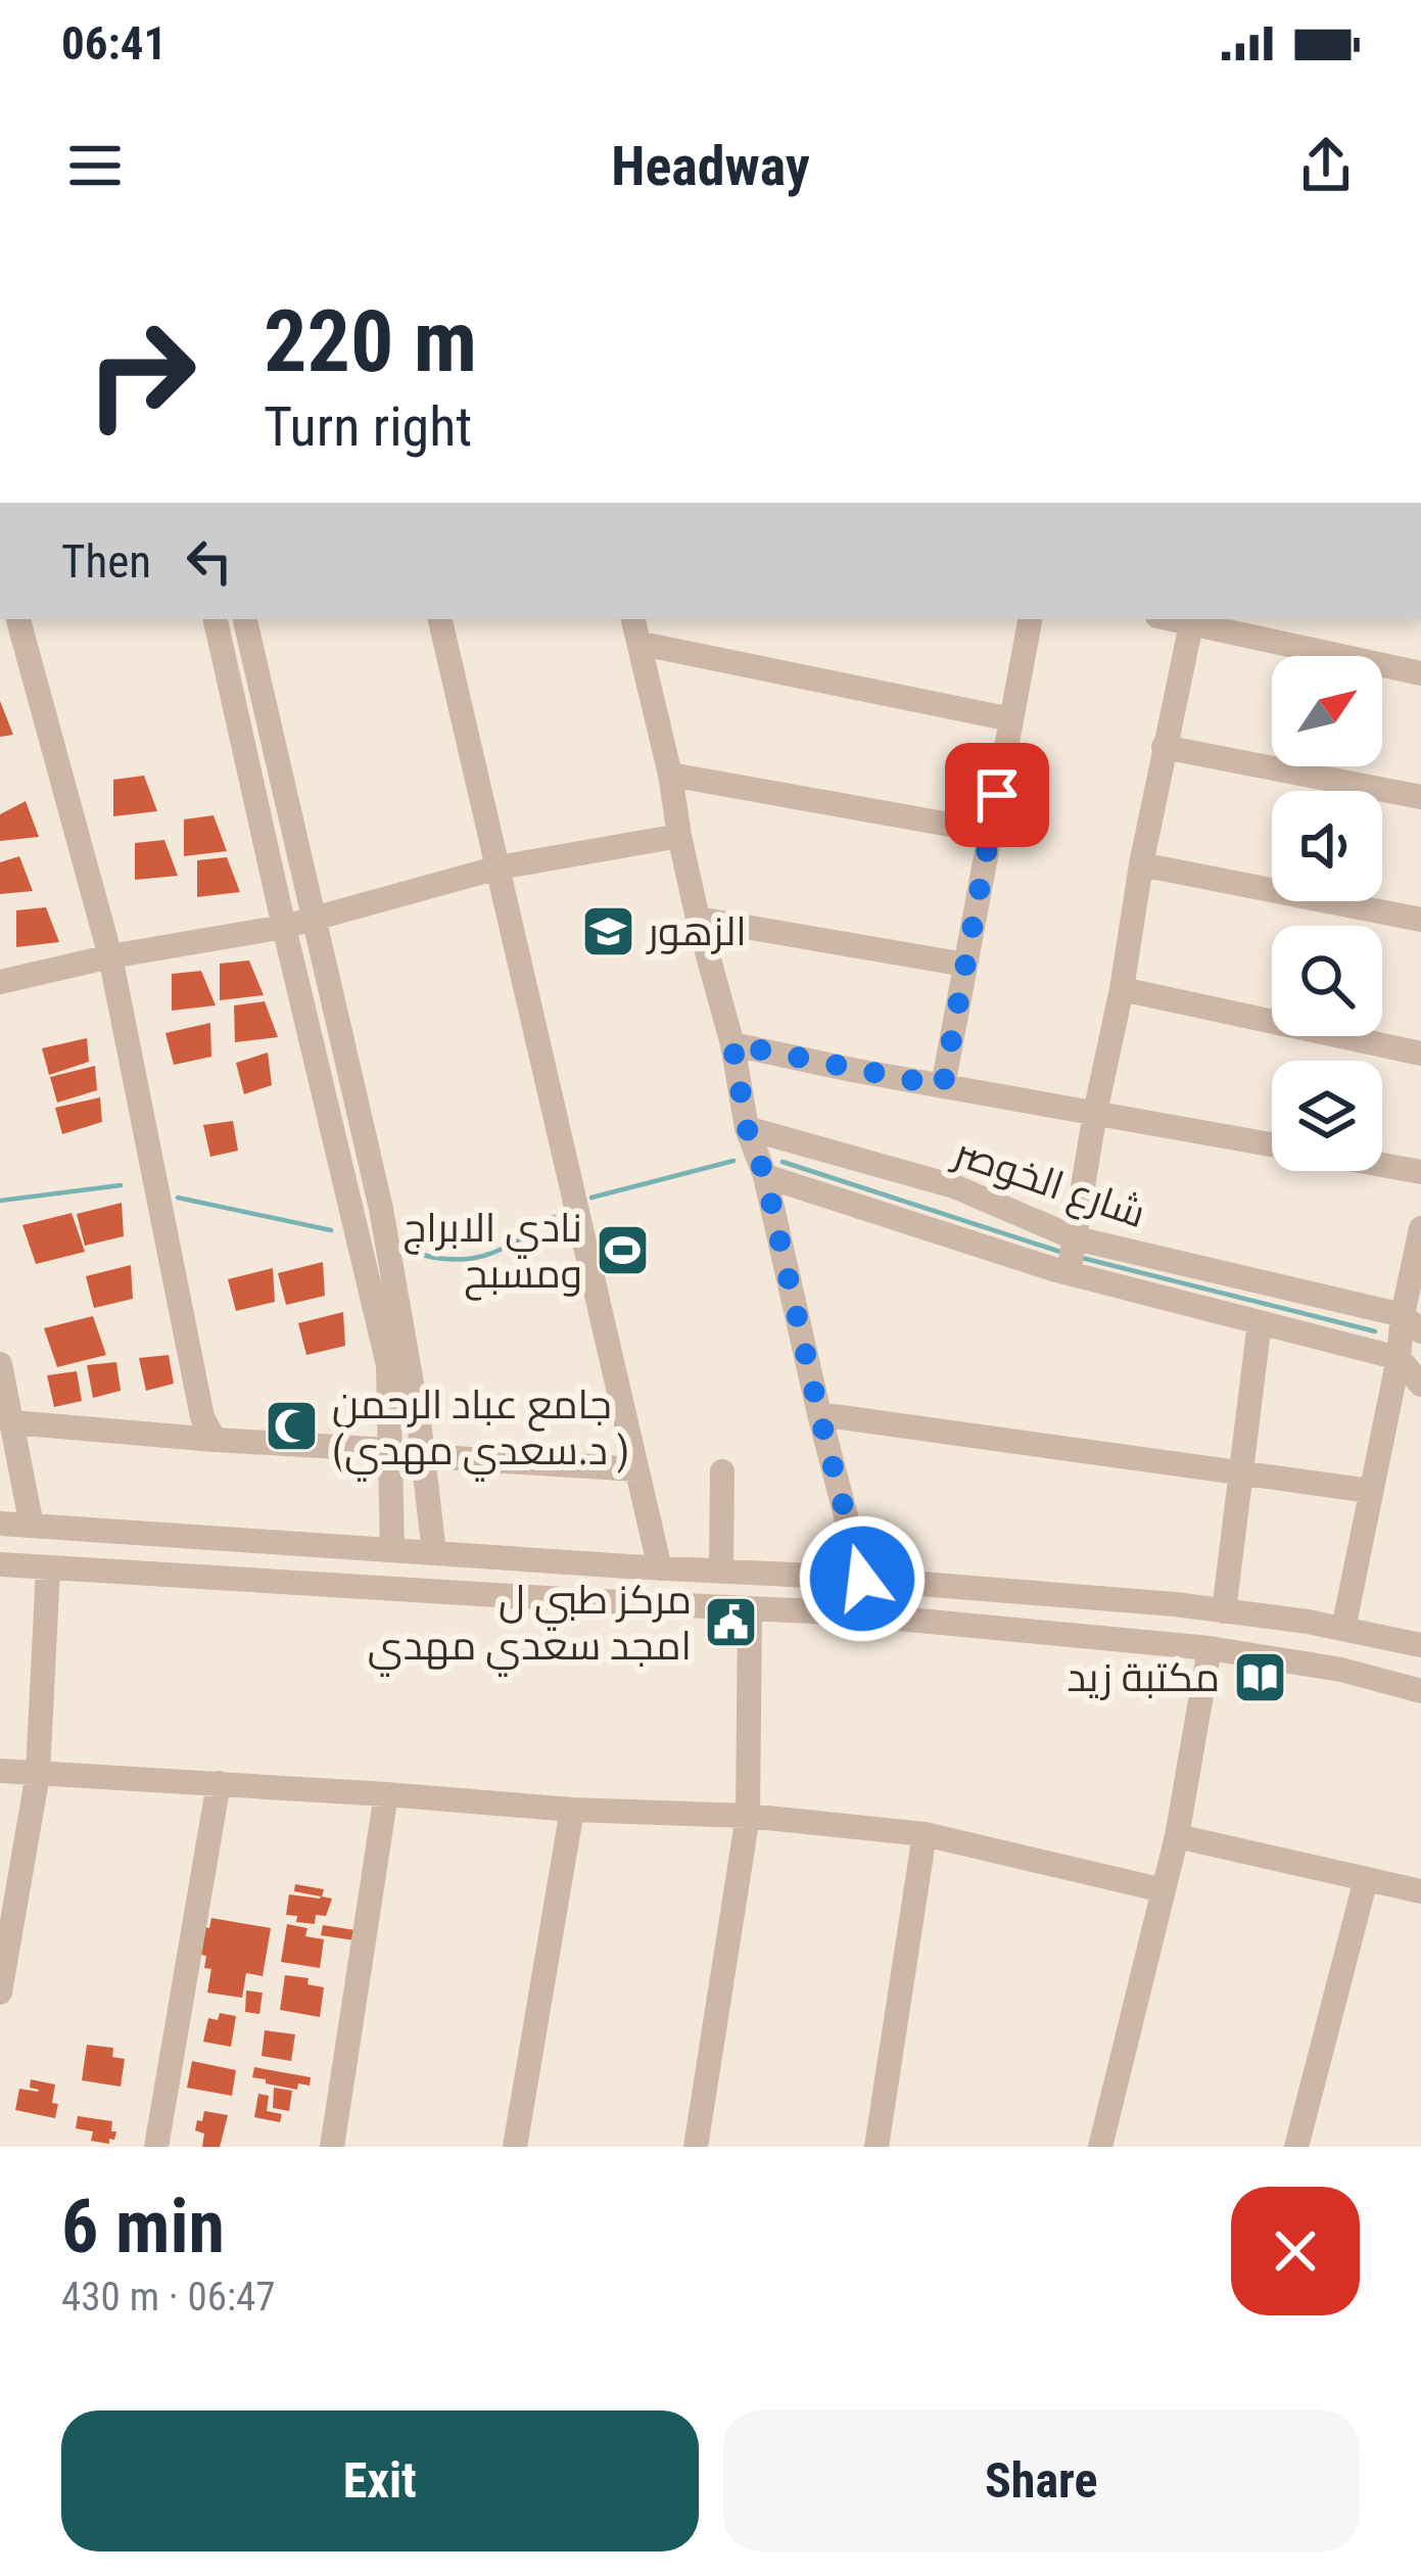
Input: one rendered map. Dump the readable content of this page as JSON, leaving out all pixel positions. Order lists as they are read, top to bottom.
{
  "streets": {
    "street": ["شارع الخوصر"]
  },
  "places": {
    "school or university": ["الزهور"],
    "sports": ["نادي الابراج ومسبح"],
    "mosque": ["جامع عباد الرحمن (د.سعدي مهدي )"],
    "public building": ["مركز طبي ل امجد سعدي مهدي"],
    "library": ["مكتبة زيد"]
  },
  "north": "top right",
  "page": {
    "status": "06:41",
    "header": "Headway",
    "turn": ["220 m", "Turn right"],
    "then": "Then",
    "heading": ["6 min", "430 m · 06:47"],
    "buttons": ["Exit", "Share"]
  }
}
